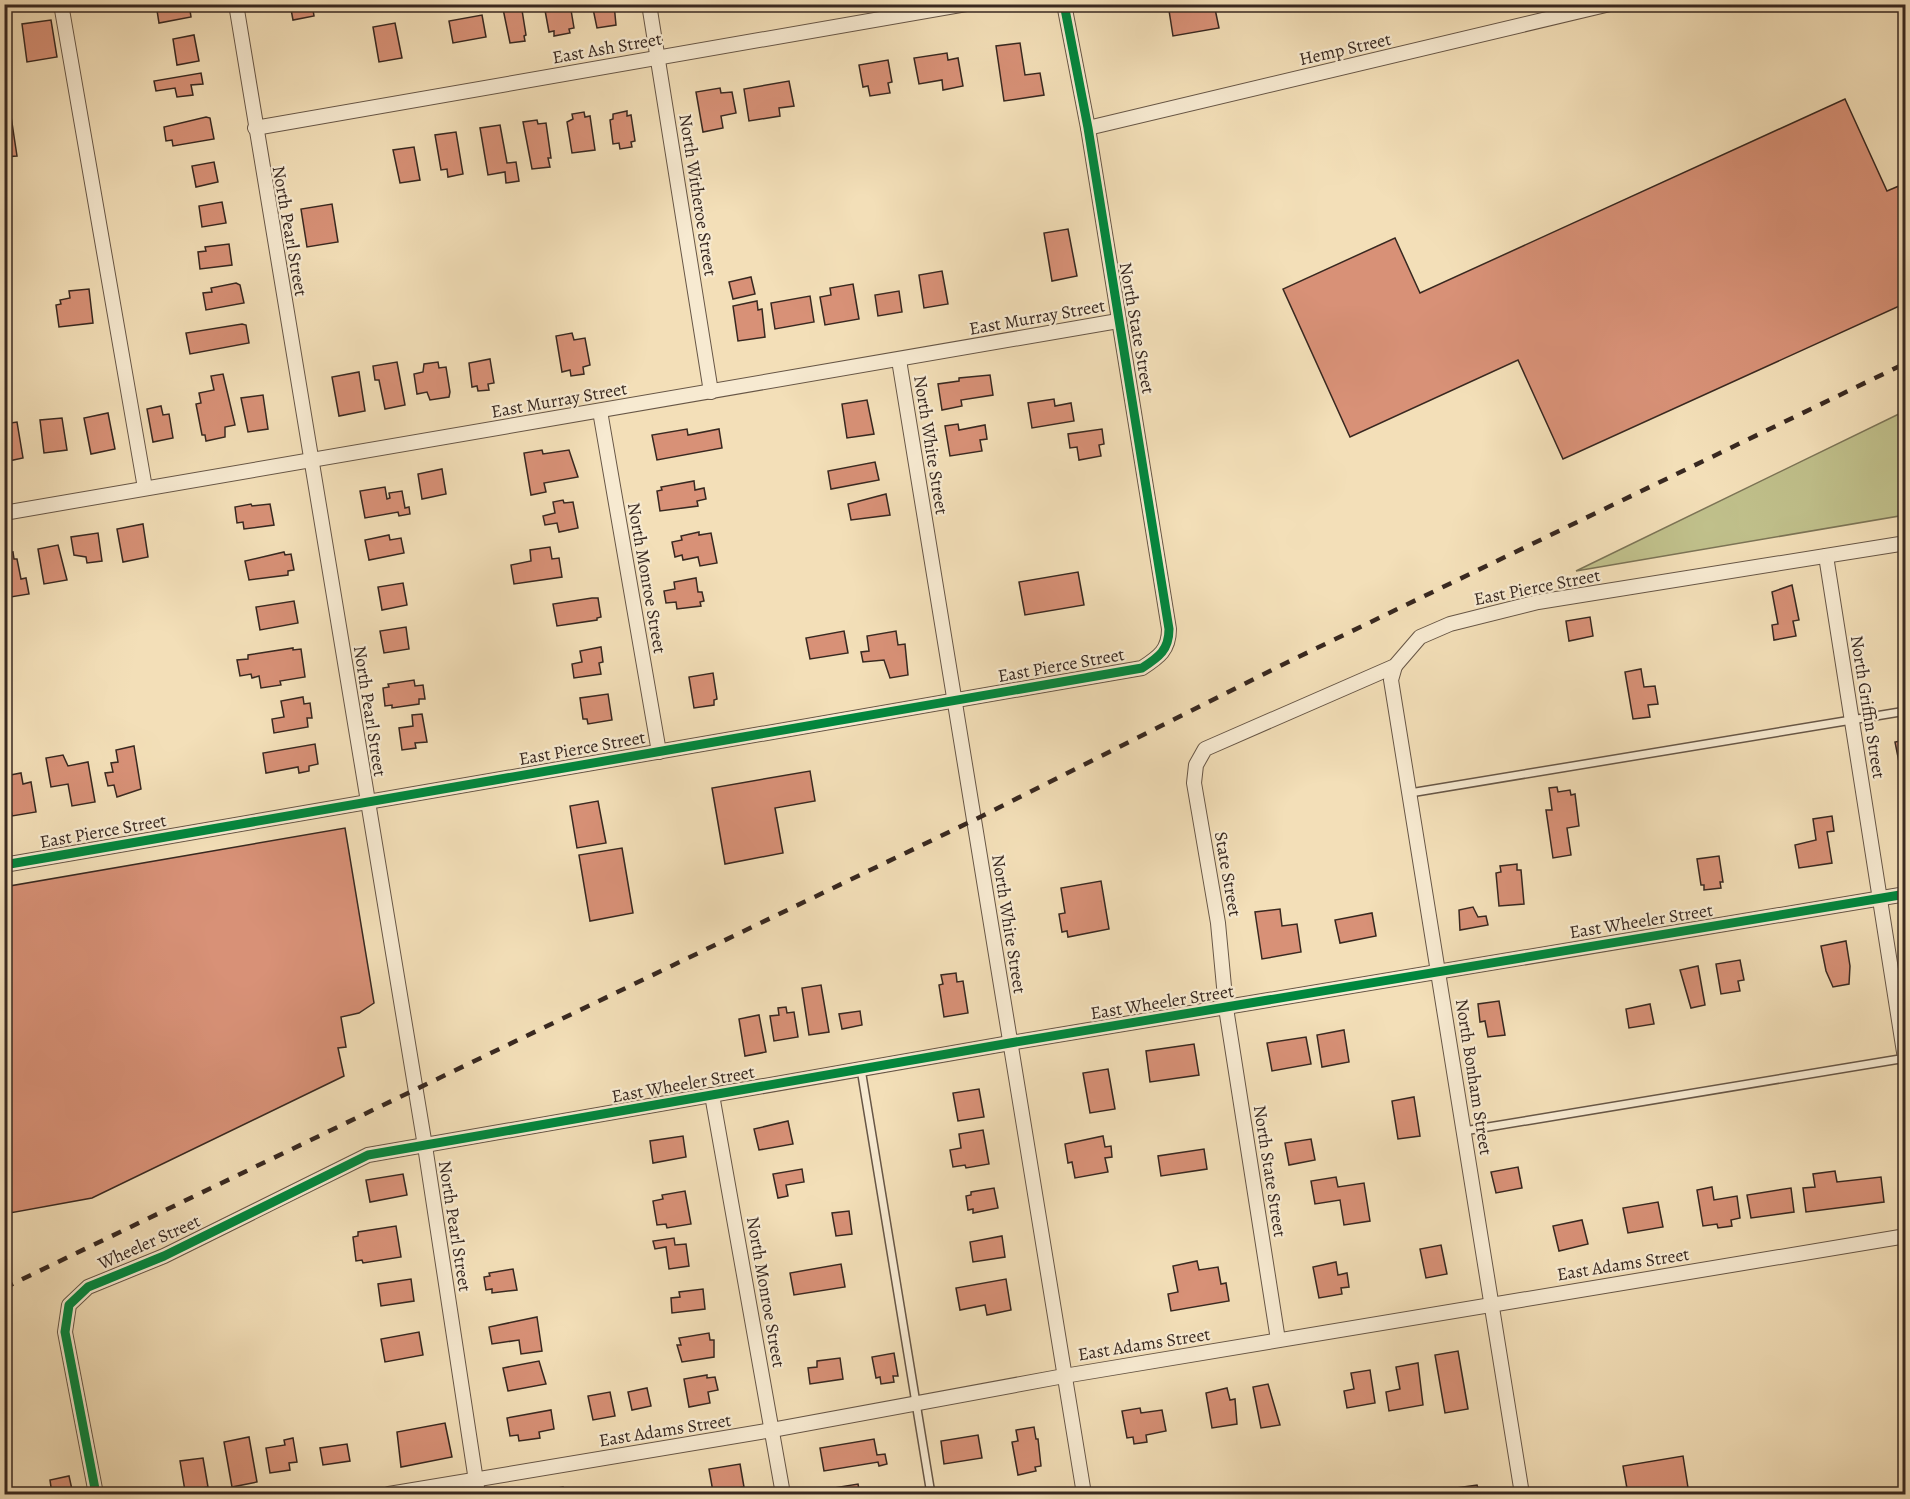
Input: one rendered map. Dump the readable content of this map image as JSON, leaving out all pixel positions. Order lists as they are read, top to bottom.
{
  "streets": {
    "street": [
      "East Ash Street",
      "Hemp Street",
      "North Witheroe Street",
      "North Pearl Street",
      "East Murray Street",
      "North State Street",
      "North White Street",
      "North Monroe Street",
      "East Pierce Street",
      "North Griffin Street",
      "State Street",
      "East Wheeler Street",
      "North Bonham Street",
      "Wheeler Street",
      "East Adams Street"
    ]
  },
  "crossings": [
    ["East Ash Street", "North Witheroe Street"],
    ["East Ash Street", "North Pearl Street"],
    ["Hemp Street", "North State Street"],
    ["North Witheroe Street", "East Murray Street"],
    ["North Pearl Street", "East Murray Street"],
    ["North Pearl Street", "East Pierce Street"],
    ["North Pearl Street", "East Wheeler Street"],
    ["North Pearl Street", "Wheeler Street"],
    ["North Pearl Street", "East Adams Street"],
    ["East Murray Street", "North State Street"],
    ["East Murray Street", "North White Street"],
    ["East Murray Street", "North Monroe Street"],
    ["North State Street", "East Pierce Street"],
    ["North State Street", "State Street"],
    ["North State Street", "East Wheeler Street"],
    ["North State Street", "East Adams Street"],
    ["North White Street", "East Pierce Street"],
    ["North White Street", "East Wheeler Street"],
    ["North White Street", "East Adams Street"],
    ["North Monroe Street", "East Pierce Street"],
    ["North Monroe Street", "East Wheeler Street"],
    ["North Monroe Street", "East Adams Street"],
    ["East Pierce Street", "North Griffin Street"],
    ["East Pierce Street", "State Street"],
    ["East Pierce Street", "North Bonham Street"],
    ["North Griffin Street", "East Wheeler Street"],
    ["State Street", "East Wheeler Street"],
    ["East Wheeler Street", "North Bonham Street"],
    ["East Wheeler Street", "Wheeler Street"],
    ["North Bonham Street", "East Adams Street"]
  ]
}
